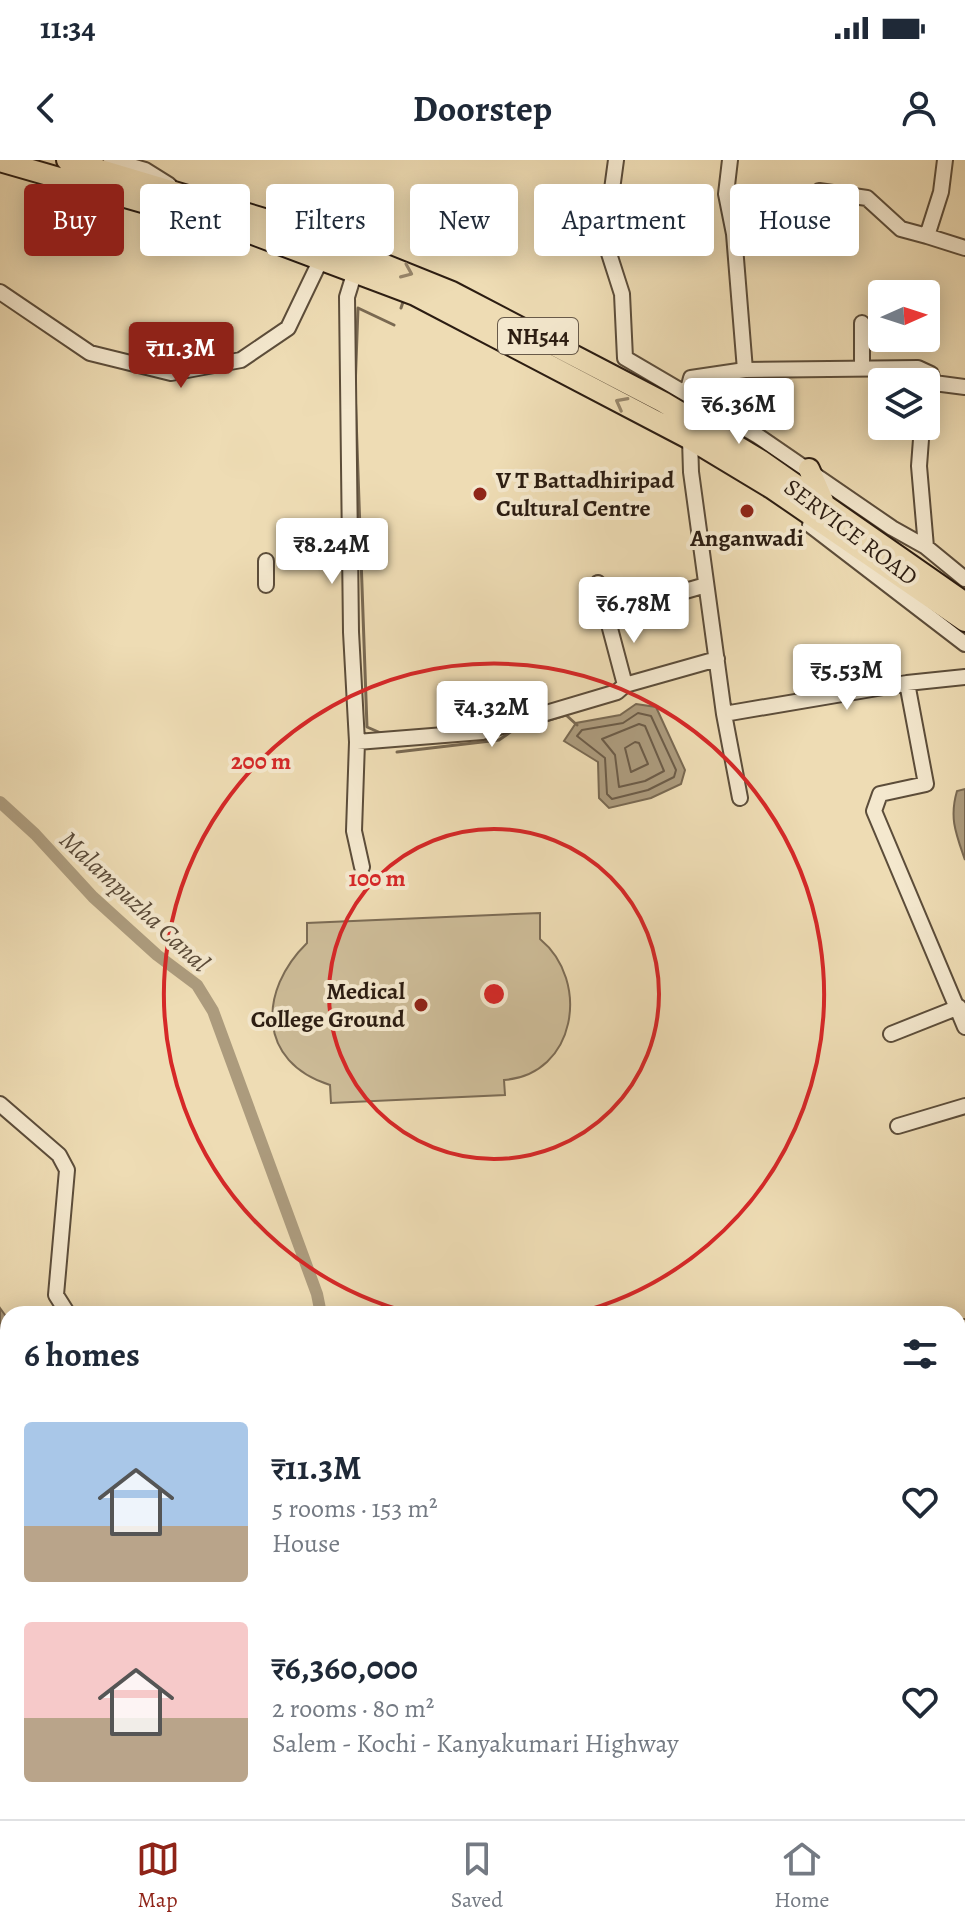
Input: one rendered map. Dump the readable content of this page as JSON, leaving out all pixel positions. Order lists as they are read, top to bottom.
{
  "streets": {
    "highway": ["NH544"],
    "street": ["SERVICE ROAD"]
  },
  "crossings": [
    ["NH544", "SERVICE ROAD"]
  ],
  "water": ["Malampuzha Canal"],
  "places": ["V T Battadhiripad Cultural Centre", "Anganwadi", "Medical College Ground"],
  "north": "right",
  "page": {
    "status": "11:34",
    "header": "Doorstep",
    "chip": [
      "Buy",
      "Rent",
      "Filters",
      "New",
      "Apartment",
      "House"
    ],
    "price": [
      "₹11.3M",
      "₹6.36M",
      "₹8.24M",
      "₹6.78M",
      "₹5.53M",
      "₹4.32M"
    ],
    "heading": "6 homes",
    "list": [
      {
        "name": "₹11.3M",
        "note": "5 rooms · 153 m² · House"
      },
      {
        "name": "₹6,360,000",
        "note": "2 rooms · 80 m² · Salem - Kochi - Kanyakumari Highway"
      }
    ],
    "tabs": ["Map", "Saved", "Home"]
  },
  "rings": ["200 m", "100 m"]
}
